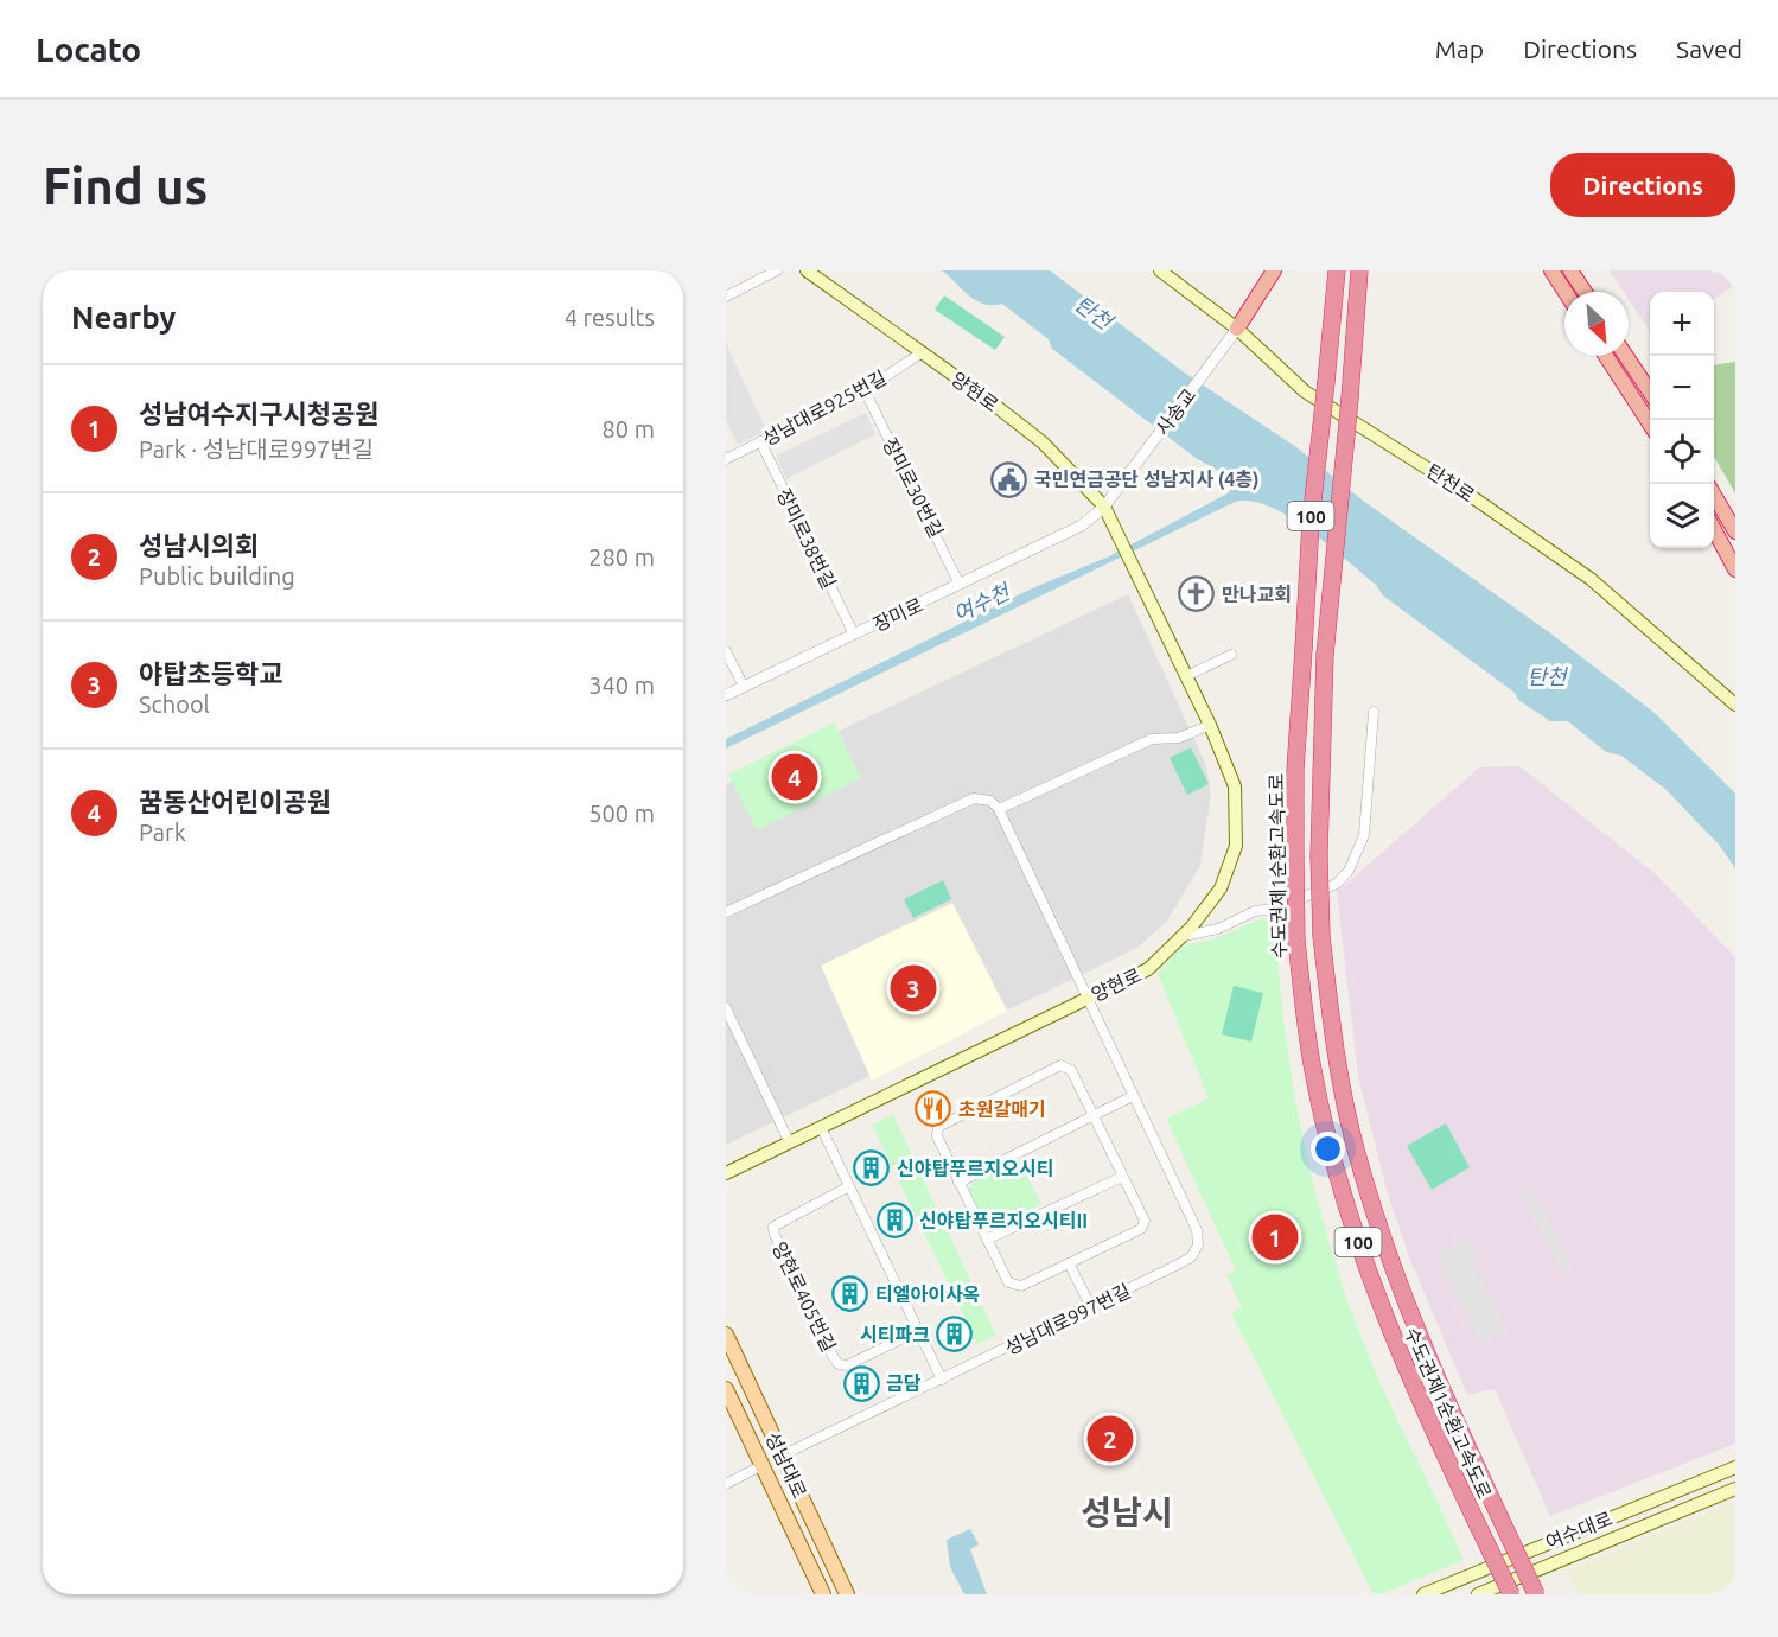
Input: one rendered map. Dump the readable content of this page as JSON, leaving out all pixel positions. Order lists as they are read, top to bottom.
{
  "streets": {
    "highway": ["100", "수도권제1순환고속도로"],
    "main road": [
      "양현로",
      "탄천로",
      "성남대로",
      "여수대로"
    ],
    "street": [
      "성남대로925번길",
      "사송교",
      "장미로30번길",
      "장미로38번길",
      "장미로",
      "양현로405번길",
      "성남대로997번길"
    ]
  },
  "crossings": [
    ["양현로", "성남대로925번길"],
    ["양현로", "사송교"],
    ["양현로", "장미로"],
    ["양현로", "성남대로997번길"],
    ["성남대로925번길", "장미로30번길"],
    ["성남대로925번길", "장미로38번길"],
    ["사송교", "탄천로"],
    ["사송교", "장미로"],
    ["장미로30번길", "장미로"],
    ["장미로38번길", "장미로"],
    ["성남대로997번길", "성남대로"]
  ],
  "districts": ["성남시"],
  "water": ["탄천", "여수천"],
  "places": {
    "public building": ["국민연금공단 성남지사 (4층)"],
    "church": ["만나교회"],
    "restaurant": ["초원갈매기"],
    "building": [
      "신야탑푸르지오시티",
      "신야탑푸르지오시티II",
      "티엘아이사옥",
      "시티파크",
      "금담"
    ]
  },
  "north": "bottom right",
  "page": {
    "header": "Locato",
    "nav": ["Map", "Directions", "Saved"],
    "buttons": "Directions",
    "title": "Find us",
    "heading": ["Nearby", "4 results"],
    "map_buttons": ["+", "−"],
    "list": [
      {
        "mark": "1",
        "name": "성남여수지구시청공원",
        "note": "Park · 성남대로997번길",
        "value": "80 m"
      },
      {
        "mark": "2",
        "name": "성남시의회",
        "note": "Public building",
        "value": "280 m"
      },
      {
        "mark": "3",
        "name": "야탑초등학교",
        "note": "School",
        "value": "340 m"
      },
      {
        "mark": "4",
        "name": "꿈동산어린이공원",
        "note": "Park",
        "value": "500 m"
      }
    ],
    "pins": [
      "4",
      "3",
      "1",
      "2"
    ]
  }
}
